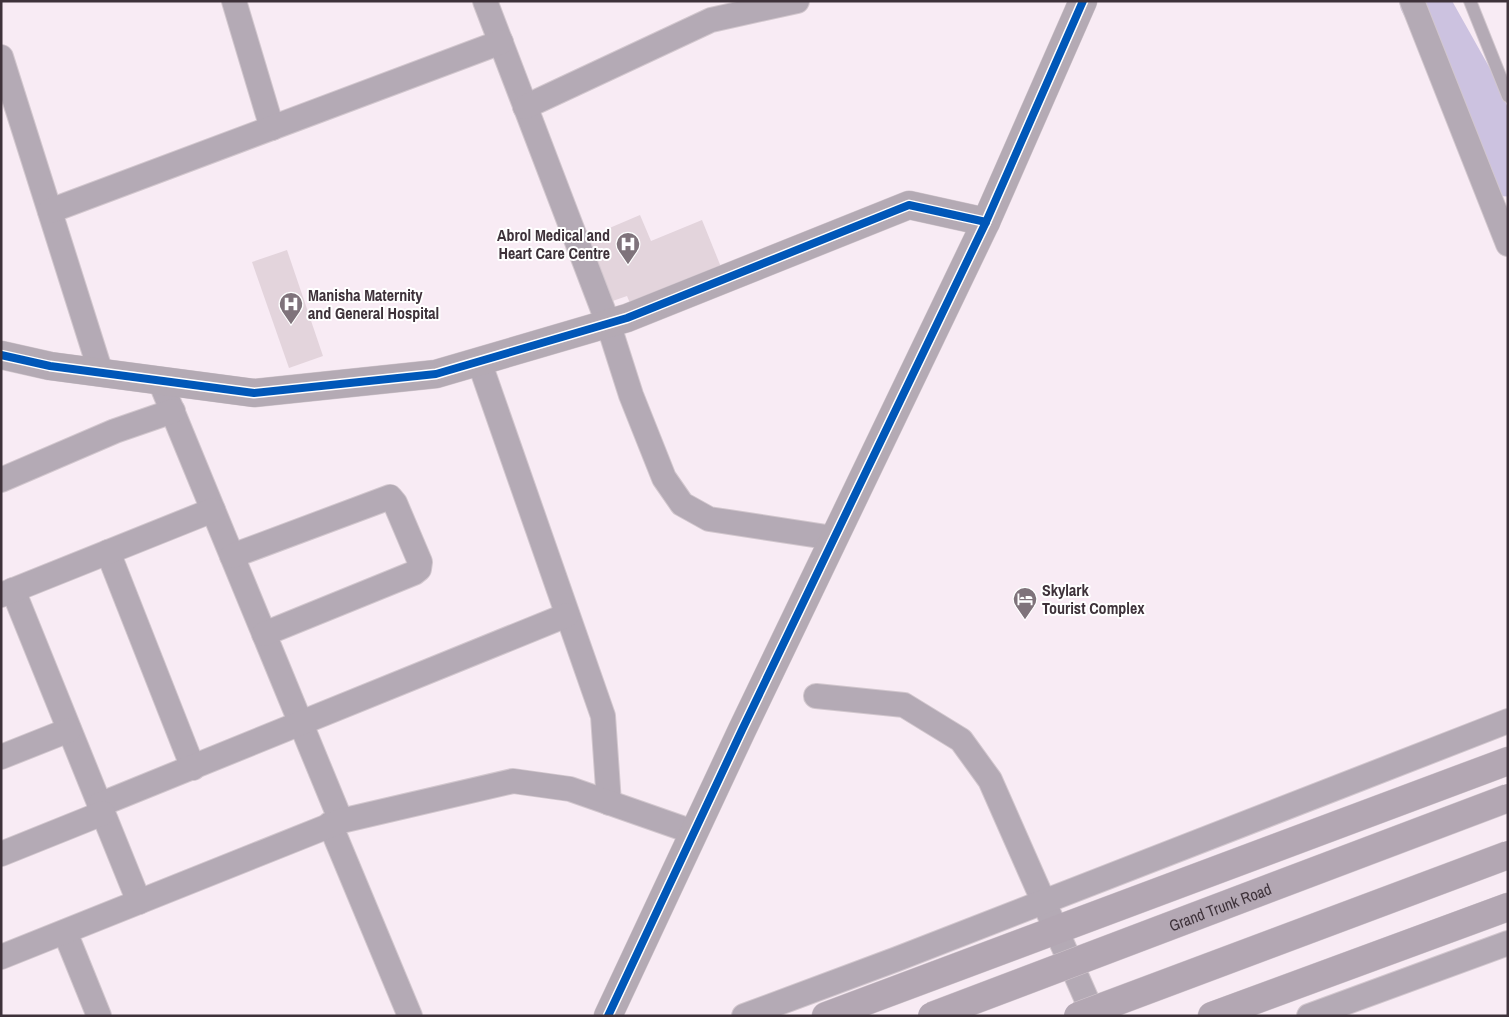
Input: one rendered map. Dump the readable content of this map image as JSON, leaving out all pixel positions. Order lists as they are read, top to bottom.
{
  "streets": {
    "highway": ["Grand Trunk Road"]
  },
  "places": {
    "hospital": ["Abrol Medical and Heart Care Centre", "Manisha Maternity and General Hospital"],
    "hotel": ["Skylark Tourist Complex"]
  }
}
